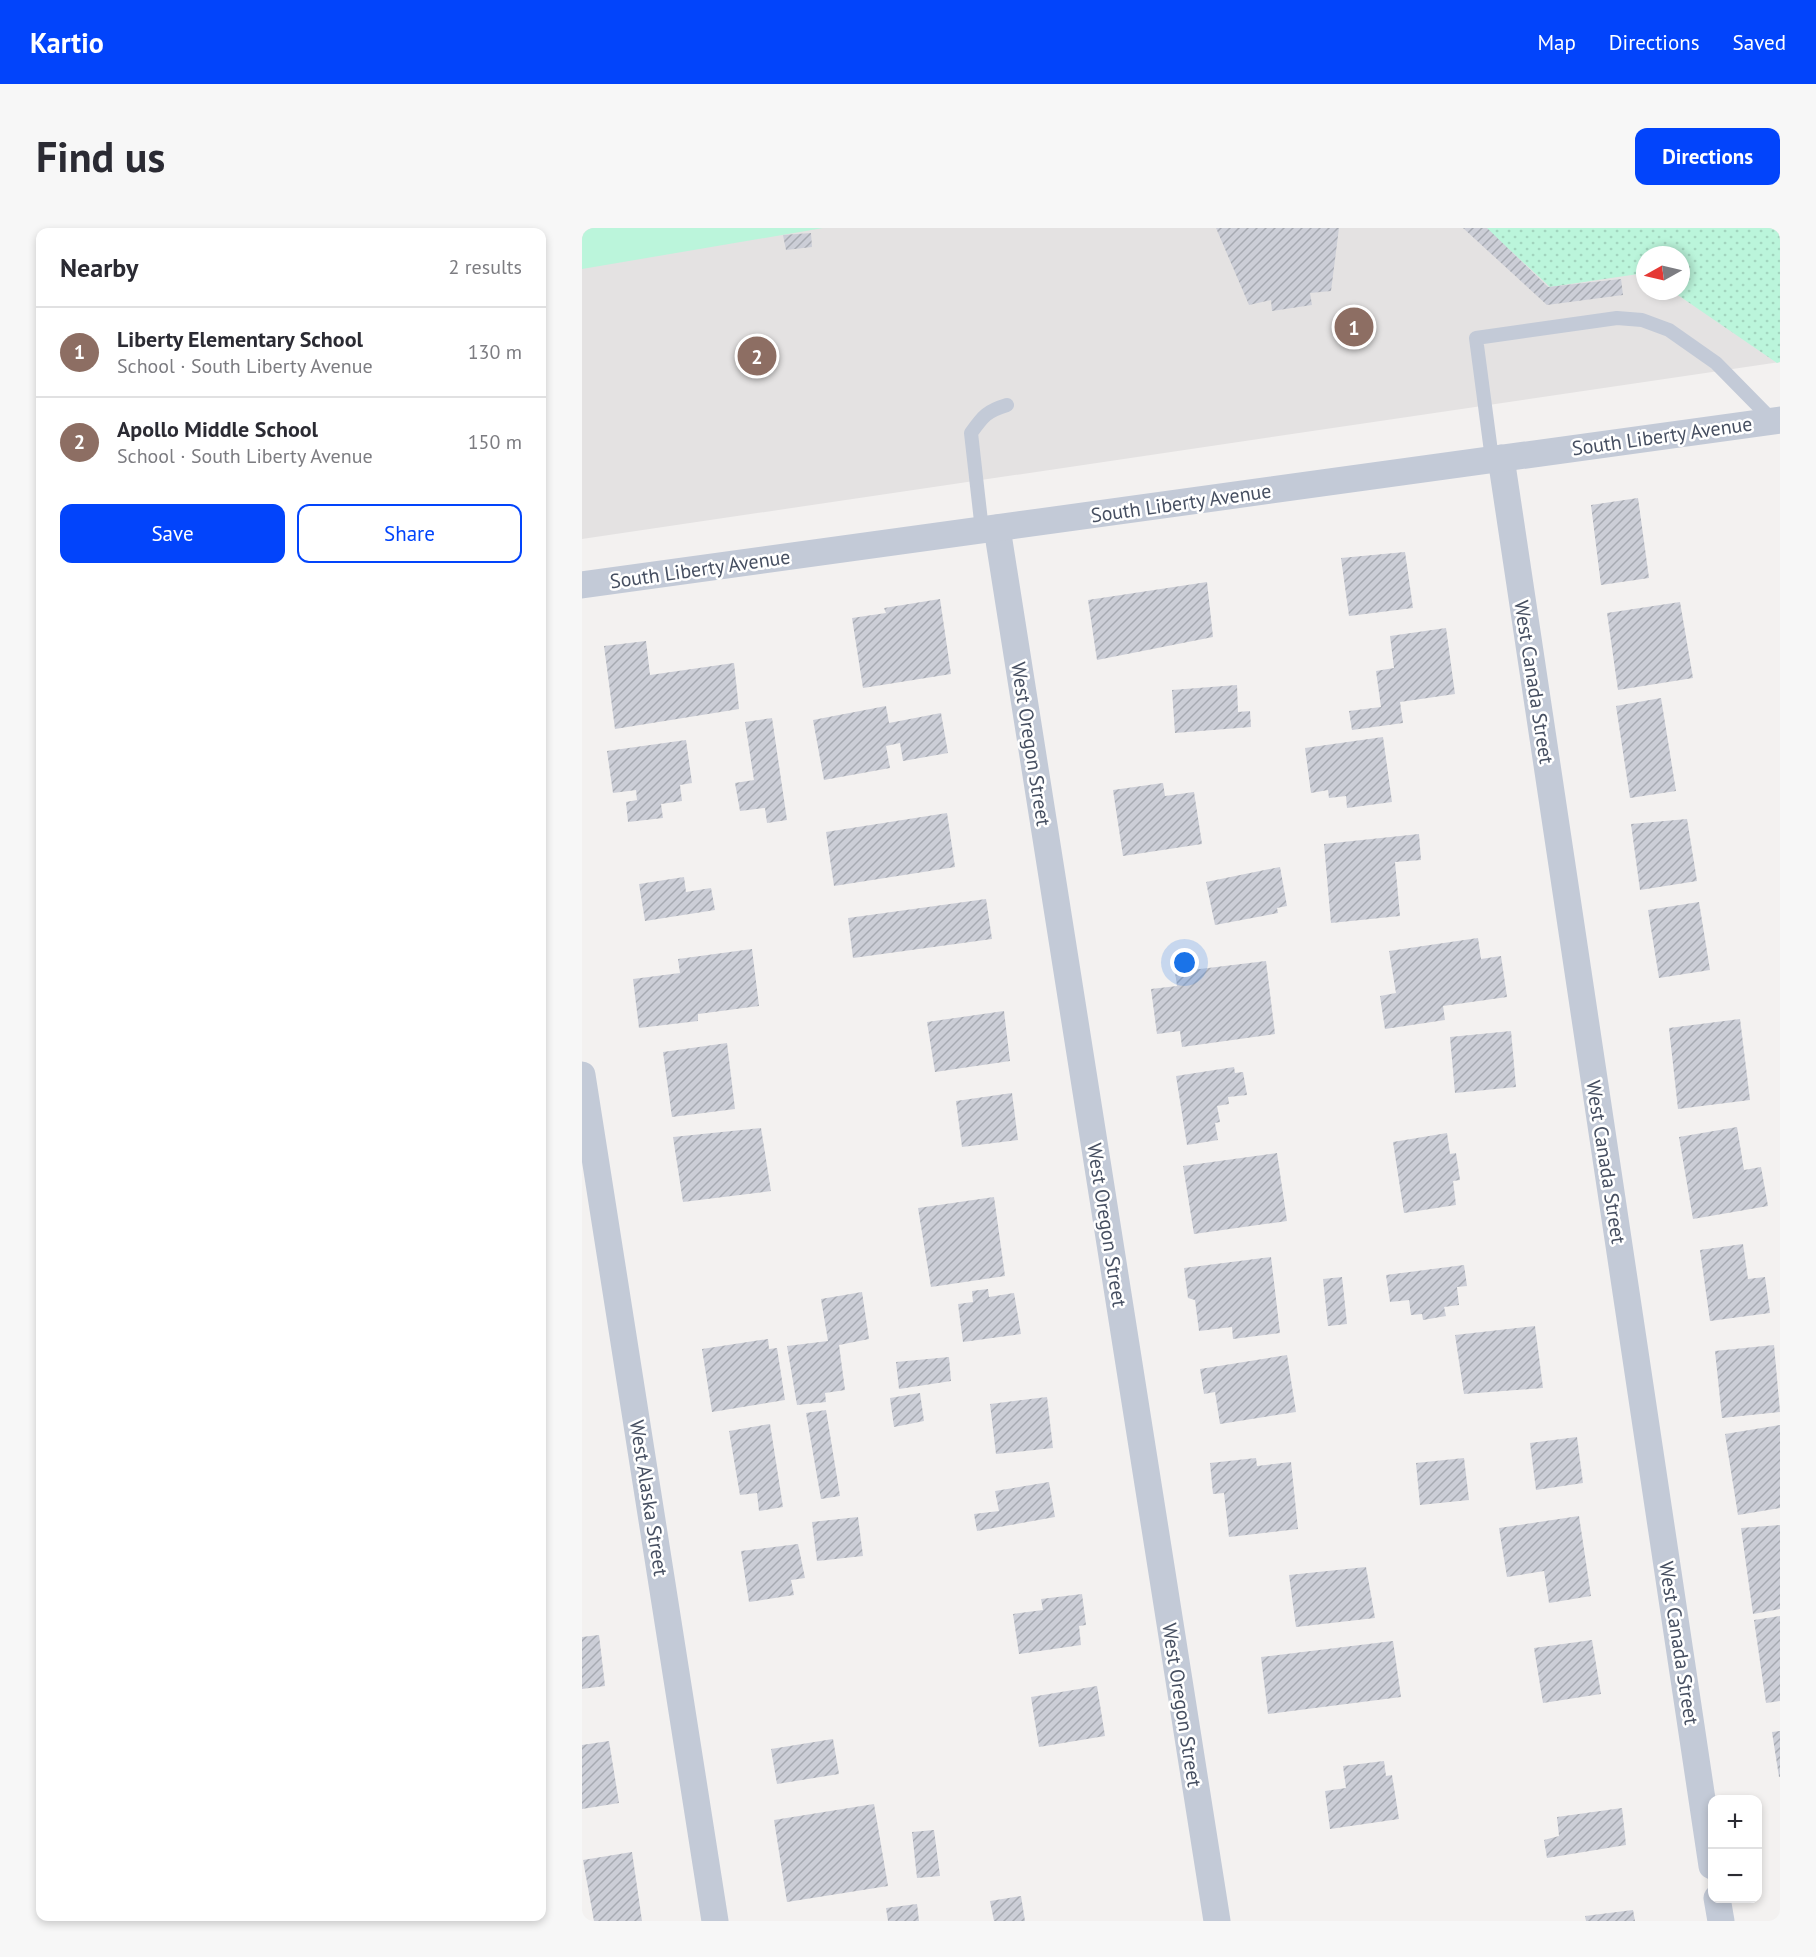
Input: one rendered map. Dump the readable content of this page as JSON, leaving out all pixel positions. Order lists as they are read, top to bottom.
{
  "streets": {
    "street": [
      "South Liberty Avenue",
      "West Canada Street",
      "West Oregon Street",
      "West Alaska Street"
    ]
  },
  "crossings": [
    ["South Liberty Avenue", "West Canada Street"],
    ["South Liberty Avenue", "West Oregon Street"]
  ],
  "north": "left",
  "page": {
    "header": "Kartio",
    "nav": ["Map", "Directions", "Saved"],
    "buttons": [
      "Directions",
      ["Save", "Share"]
    ],
    "title": "Find us",
    "heading": ["Nearby", "2 results"],
    "pins": ["1", "2"],
    "list": [
      {
        "mark": "1",
        "name": "Liberty Elementary School",
        "note": "School · South Liberty Avenue",
        "value": "130 m"
      },
      {
        "mark": "2",
        "name": "Apollo Middle School",
        "note": "School · South Liberty Avenue",
        "value": "150 m"
      }
    ],
    "map_buttons": ["+", "−"]
  }
}
